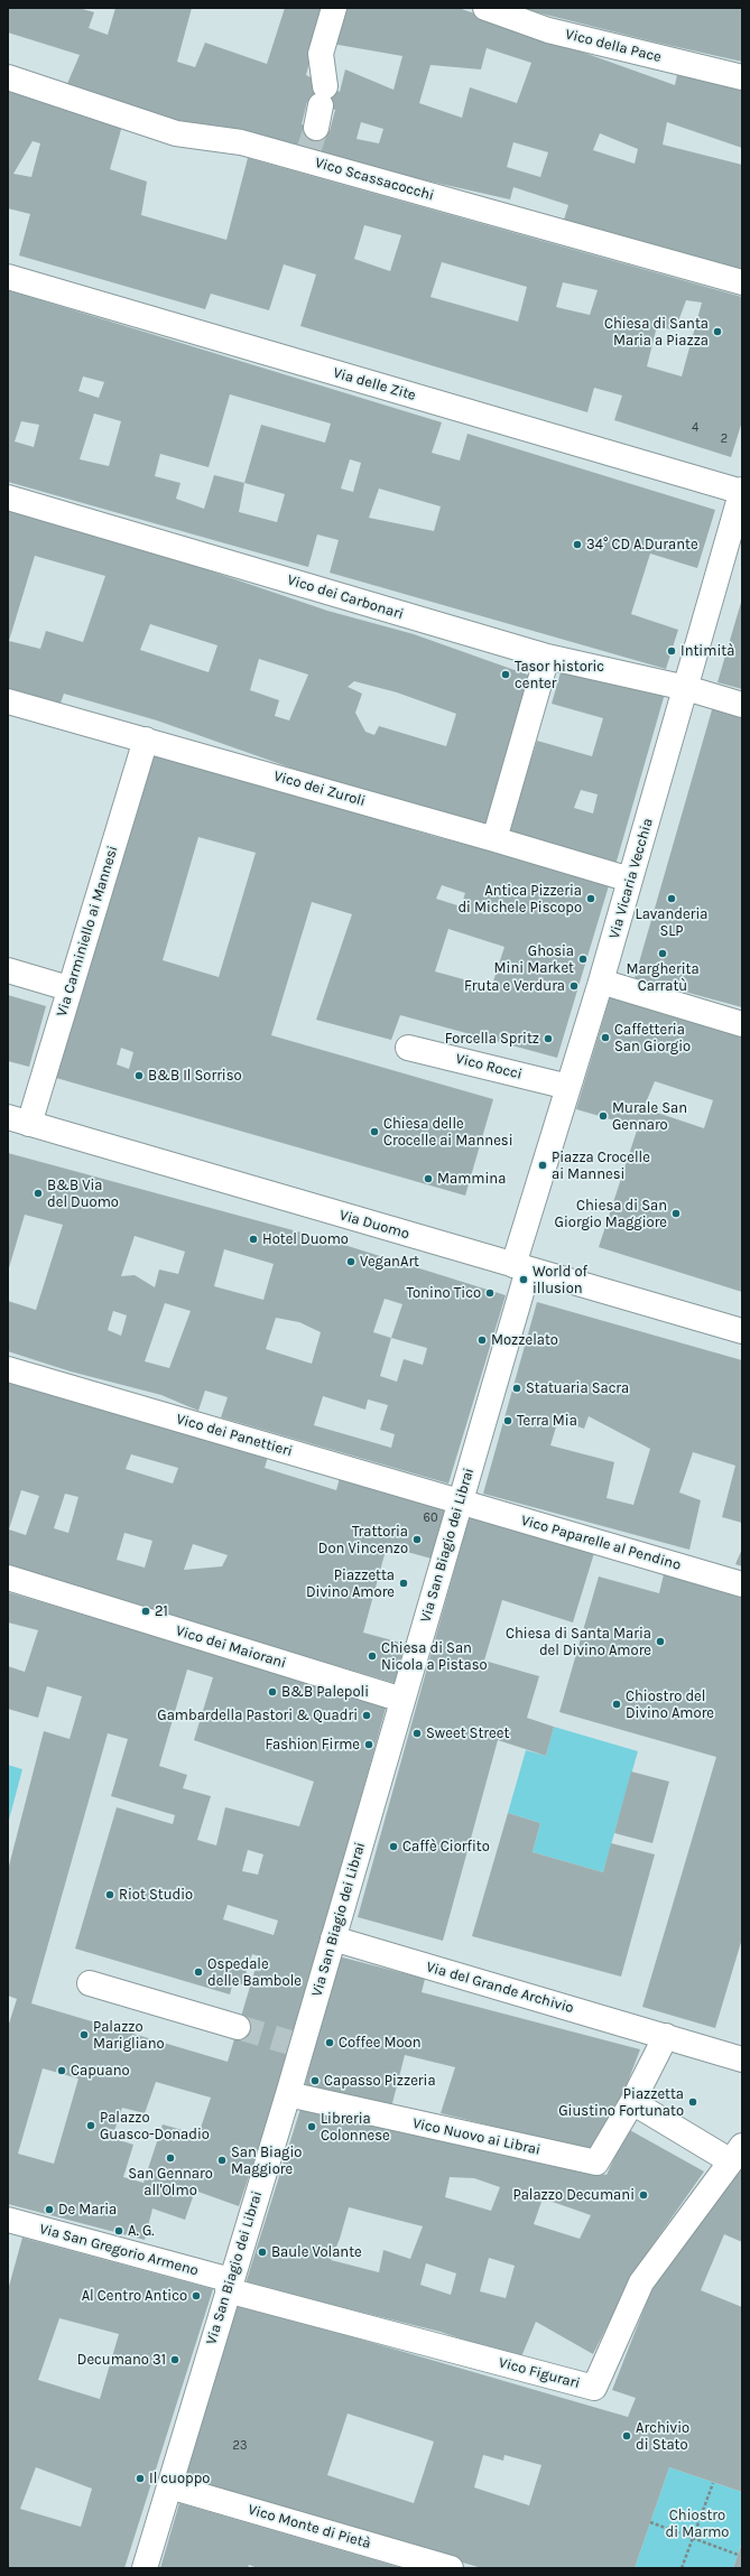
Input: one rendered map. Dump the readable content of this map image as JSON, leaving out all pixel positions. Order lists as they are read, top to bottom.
{
  "streets": {
    "street": [
      "Vico della Pace",
      "Vico Scassacocchi",
      "Via delle Zite",
      "Vico dei Carbonari",
      "Vico dei Zuroli",
      "Via Vicaria Vecchia",
      "Via Carminiello ai Mannesi",
      "Vico Rocci",
      "Via Duomo",
      "Vico dei Panettieri",
      "Vico Paparelle al Pendino",
      "Via San Biagio dei Librai",
      "Vico dei Maiorani",
      "Via del Grande Archivio",
      "Vico Nuovo ai Librai",
      "Via San Gregorio Armeno",
      "Vico Figurari",
      "Vico Monte di Pietà"
    ]
  },
  "crossings": [
    ["Via delle Zite", "Via Vicaria Vecchia"],
    ["Vico dei Carbonari", "Via Vicaria Vecchia"],
    ["Vico dei Zuroli", "Via Vicaria Vecchia"],
    ["Vico dei Zuroli", "Via Carminiello ai Mannesi"],
    ["Via Vicaria Vecchia", "Vico Rocci"],
    ["Via Vicaria Vecchia", "Via Duomo"],
    ["Via Vicaria Vecchia", "Via San Biagio dei Librai"],
    ["Via Carminiello ai Mannesi", "Via Duomo"],
    ["Via Duomo", "Via San Biagio dei Librai"],
    ["Vico dei Panettieri", "Vico Paparelle al Pendino"],
    ["Vico dei Panettieri", "Via San Biagio dei Librai"],
    ["Vico Paparelle al Pendino", "Via San Biagio dei Librai"],
    ["Via San Biagio dei Librai", "Vico dei Maiorani"],
    ["Via San Biagio dei Librai", "Via del Grande Archivio"],
    ["Via San Biagio dei Librai", "Vico Nuovo ai Librai"],
    ["Via San Biagio dei Librai", "Via San Gregorio Armeno"],
    ["Via San Biagio dei Librai", "Vico Figurari"],
    ["Via San Biagio dei Librai", "Vico Monte di Pietà"],
    ["Via San Gregorio Armeno", "Vico Figurari"]
  ],
  "parks": ["Chiostro di Marmo"],
  "places": [
    "Chiesa di Santa Maria a Piazza",
    "34° CD A.Durante",
    "Intimità",
    "Tasor historic center",
    "Antica Pizzeria di Michele Piscopo",
    "Lavanderia SLP",
    "Margherita Carratù",
    "Ghosia Mini Market",
    "Fruta e Verdura",
    "Caffetteria San Giorgio",
    "Forcella Spritz",
    "B&B Il Sorriso",
    "Murale San Gennaro",
    "Chiesa delle Crocelle ai Mannesi",
    "Piazza Crocelle ai Mannesi",
    "Mammina",
    "B&B Via del Duomo",
    "Chiesa di San Giorgio Maggiore",
    "Hotel Duomo",
    "VeganArt",
    "World of illusion",
    "Tonino Tico",
    "Mozzelato",
    "Statuaria Sacra",
    "Terra Mia",
    "Trattoria Don Vincenzo",
    "Piazzetta Divino Amore",
    "21",
    "Chiesa di Santa Maria del Divino Amore",
    "Chiesa di San Nicola a Pistaso",
    "B&B Palepoli",
    "Chiostro del Divino Amore",
    "Gambardella Pastori & Quadri",
    "Sweet Street",
    "Fashion Firme",
    "Caffè Ciorfito",
    "Riot Studio",
    "Ospedale delle Bambole",
    "Palazzo Marigliano",
    "Coffee Moon",
    "Capuano",
    "Capasso Pizzeria",
    "Piazzetta Giustino Fortunato",
    "Palazzo Guasco-Donadio",
    "Libreria Colonnese",
    "San Gennaro all'Olmo",
    "San Biagio Maggiore",
    "Palazzo Decumani",
    "De Maria",
    "A. G.",
    "Baule Volante",
    "Al Centro Antico",
    "Decumano 31",
    "Archivio di Stato",
    "Il cuoppo"
  ],
  "house_numbers": [
    "4",
    "2",
    "60",
    "23"
  ]
}
